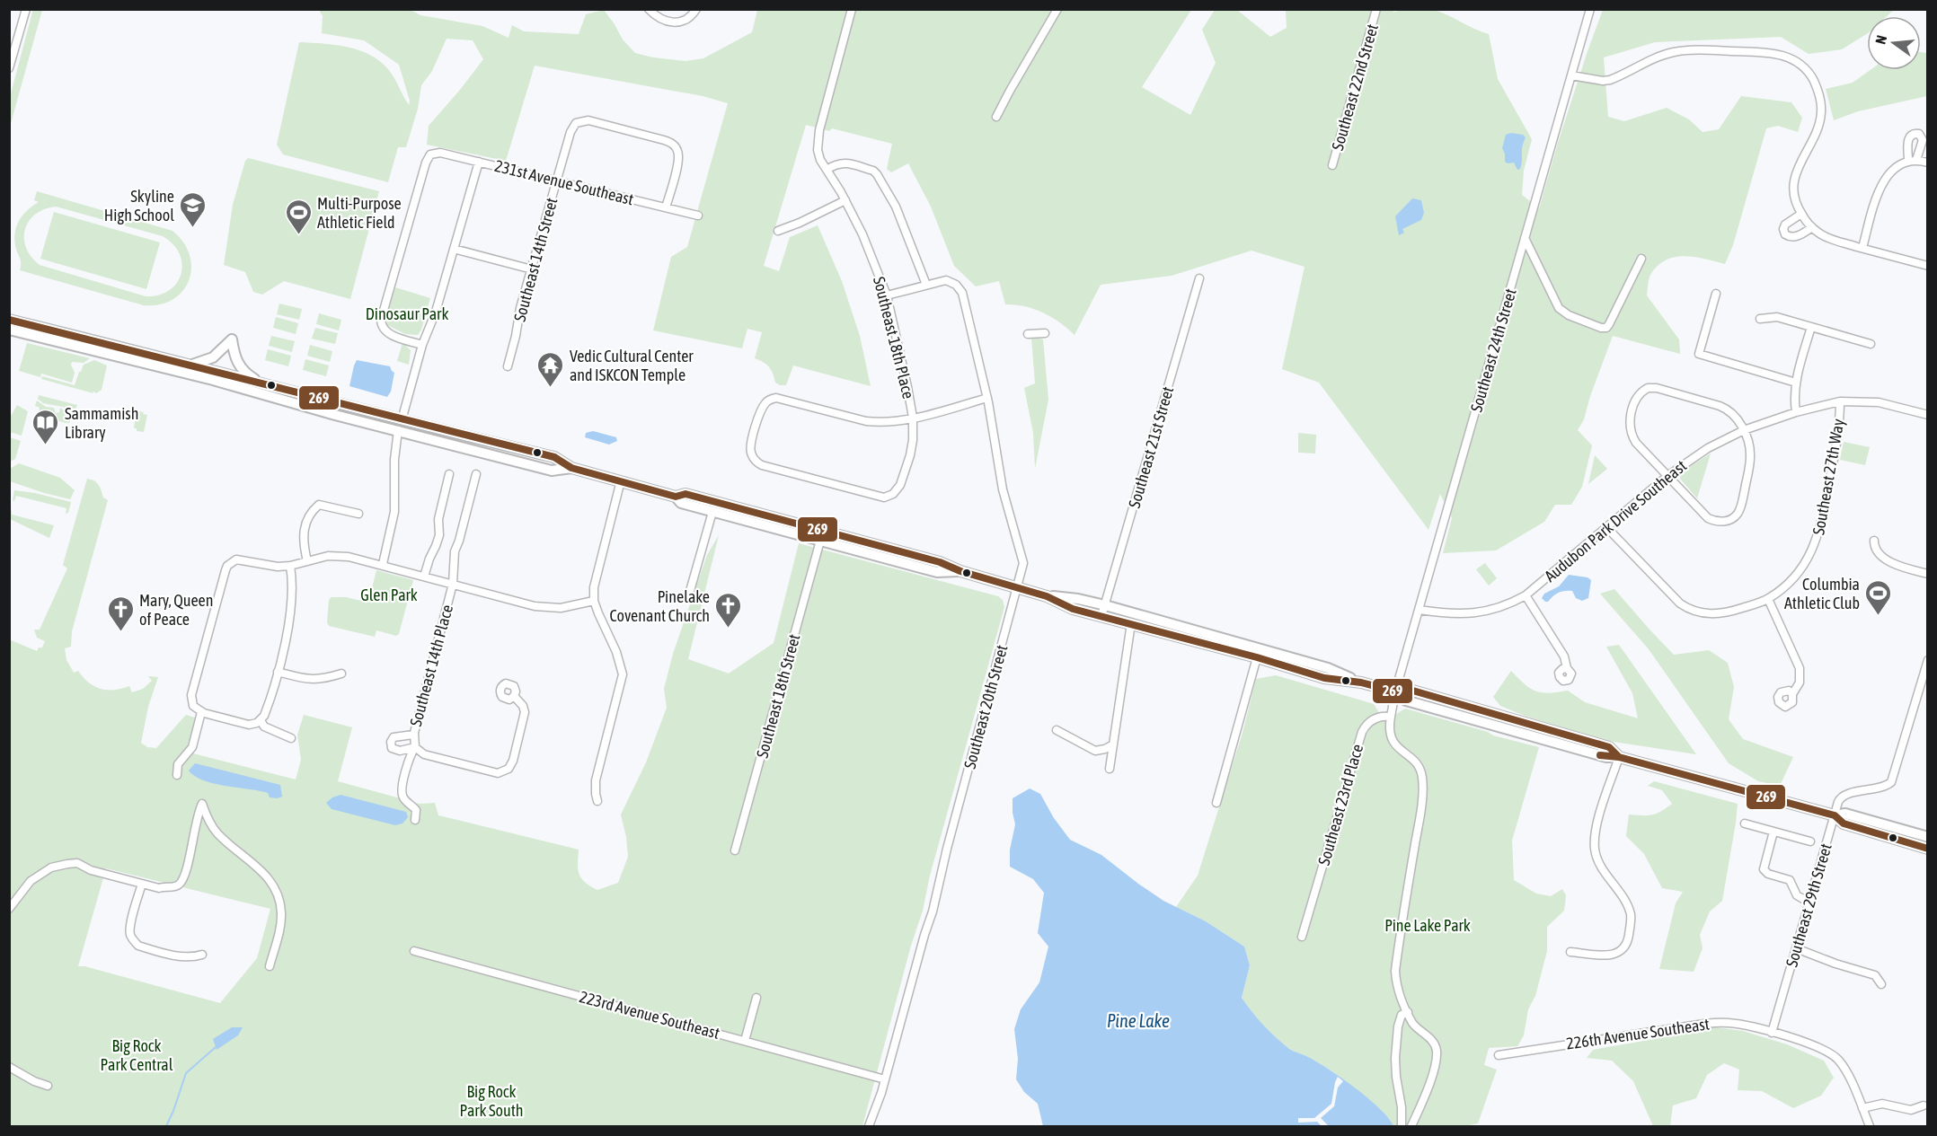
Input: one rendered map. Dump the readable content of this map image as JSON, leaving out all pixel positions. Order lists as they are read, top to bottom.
{
  "streets": {
    "street": [
      "Southeast 22nd Street",
      "231st Avenue Southeast",
      "Southeast 14th Street",
      "Southeast 18th Place",
      "Southeast 24th Street",
      "Southeast 21st Street",
      "Southeast 27th Way",
      "Audubon Park Drive Southeast",
      "Southeast 14th Place",
      "Southeast 18th Street",
      "Southeast 20th Street",
      "Southeast 23rd Place",
      "Southeast 29th Street",
      "223rd Avenue Southeast",
      "226th Avenue Southeast"
    ]
  },
  "crossings": [
    ["231st Avenue Southeast", "Southeast 14th Street"],
    ["Southeast 24th Street", "Audubon Park Drive Southeast"],
    ["Southeast 27th Way", "Audubon Park Drive Southeast"],
    ["Southeast 20th Street", "223rd Avenue Southeast"],
    ["Southeast 29th Street", "226th Avenue Southeast"]
  ],
  "water": ["Pine Lake"],
  "parks": [
    "Dinosaur Park",
    "Glen Park",
    "Pine Lake Park",
    "Big Rock Park Central",
    "Big Rock Park South"
  ],
  "places": {
    "school or university": ["Skyline High School"],
    "sports": ["Multi-Purpose Athletic Field", "Columbia Athletic Club"],
    "temple": ["Vedic Cultural Center and ISKCON Temple"],
    "library": ["Sammamish Library"],
    "church": ["Pinelake Covenant Church", "Mary, Queen of Peace"]
  },
  "lines": ["transit line 269"],
  "north": "left"
}
